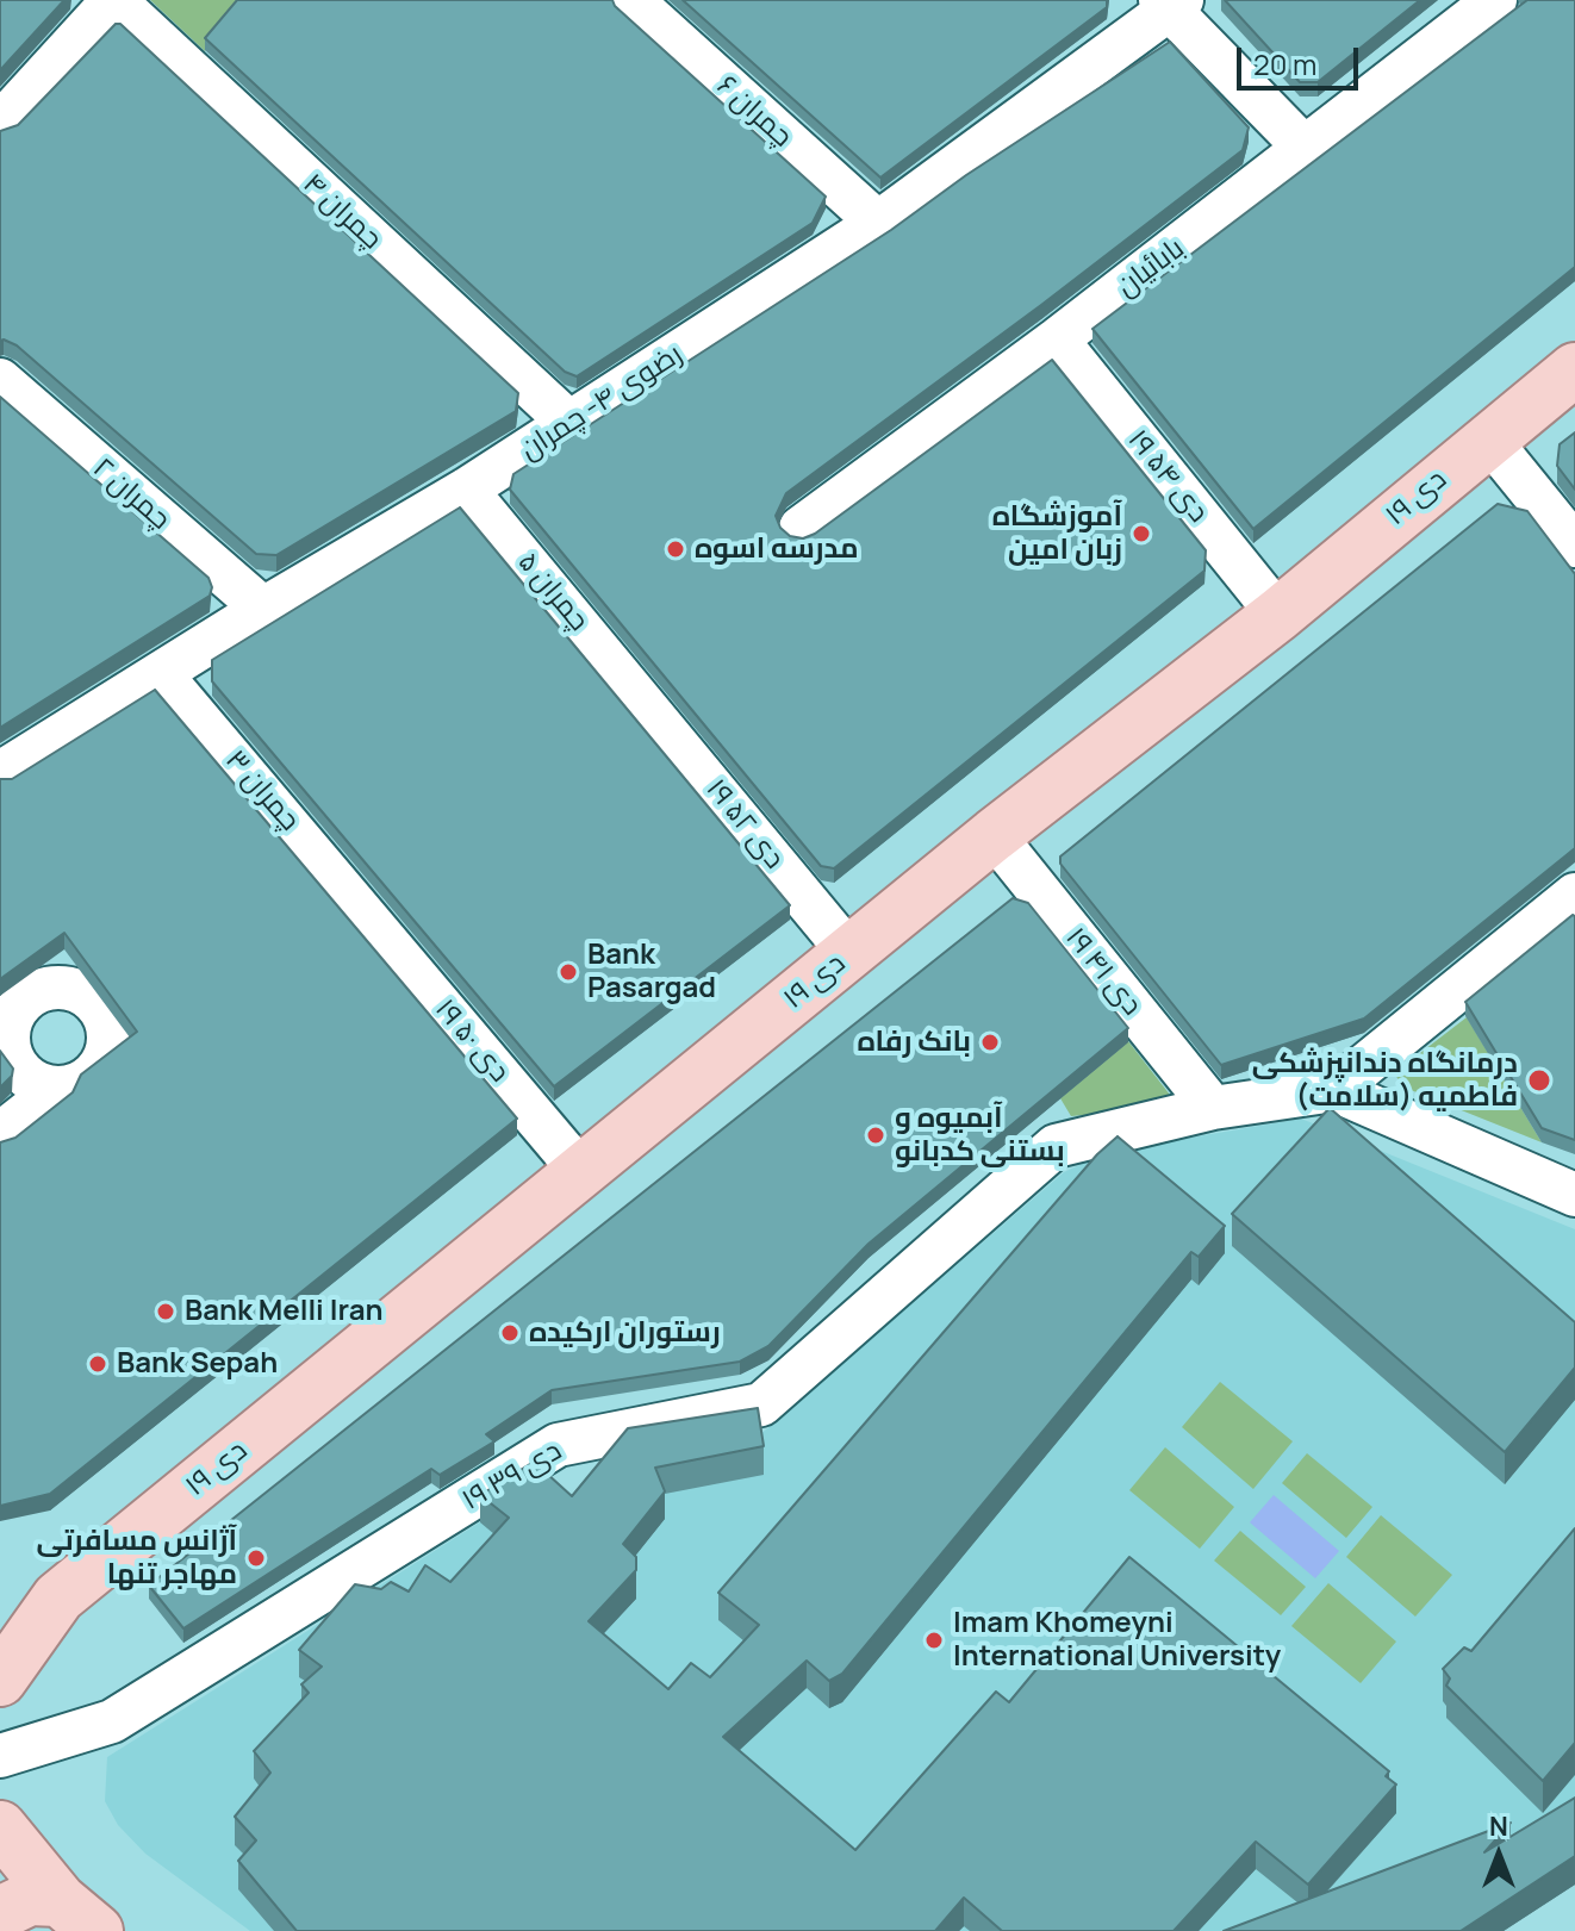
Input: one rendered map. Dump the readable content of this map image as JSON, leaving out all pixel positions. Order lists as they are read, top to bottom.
{
  "streets": {
    "main road": ["۱۹ دی"],
    "street": [
      "چمران ۶",
      "چمران ۴",
      "بابائیان",
      "رضوی ۴- چمران",
      "۱۹ دی ۵۴",
      "چمران ۲",
      "چمران ۵",
      "چمران ۳",
      "۱۹ دی ۵۲",
      "۱۹ دی ۴۱",
      "۱۹ دی ۵۰",
      "۱۹ دی ۳۹"
    ]
  },
  "crossings": [
    ["چمران ۶", "رضوی ۴- چمران"],
    ["چمران ۴", "رضوی ۴- چمران"],
    ["بابائیان", "۱۹ دی ۵۴"],
    ["رضوی ۴- چمران", "چمران ۲"],
    ["رضوی ۴- چمران", "چمران ۵"],
    ["رضوی ۴- چمران", "چمران ۳"],
    ["۱۹ دی ۵۴", "۱۹ دی"],
    ["۱۹ دی", "۱۹ دی ۵۲"],
    ["۱۹ دی", "۱۹ دی ۴۱"],
    ["۱۹ دی", "۱۹ دی ۵۰"],
    ["چمران ۵", "۱۹ دی ۵۲"],
    ["چمران ۳", "۱۹ دی ۵۰"],
    ["۱۹ دی ۴۱", "۱۹ دی ۳۹"]
  ],
  "places": [
    "آموزشگاه زبان امین",
    "مدرسه اسوه",
    "Bank Pasargad",
    "بانک رفاه",
    "درمانگاه دندانپزشکی فاطمیه (سلامت)",
    "آبمیوه و بستنی کدبانو",
    "Bank Melli Iran",
    "رستوران ارکیده",
    "Bank Sepah",
    "آژانس مسافرتی مهاجر تنها",
    "Imam Khomeyni International University"
  ],
  "scale_bar": "20 m",
  "north": "top"
}
